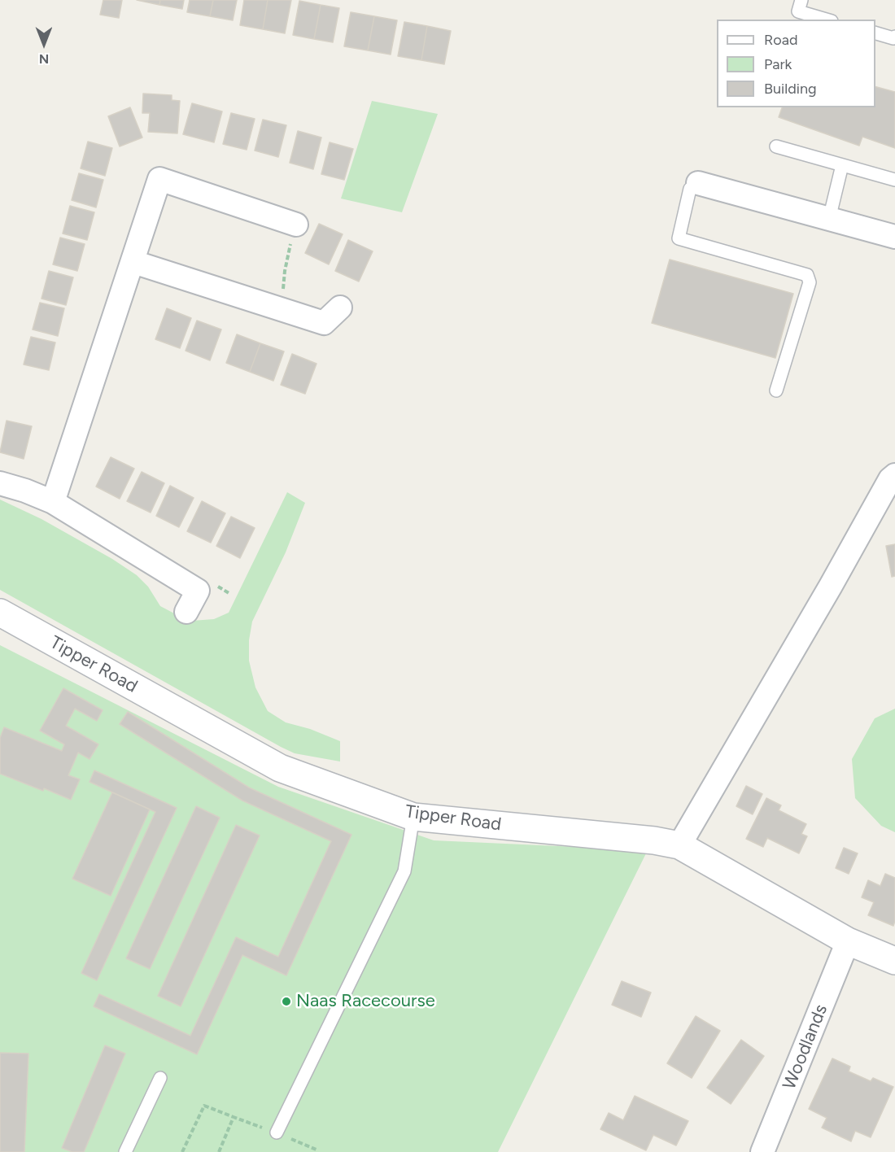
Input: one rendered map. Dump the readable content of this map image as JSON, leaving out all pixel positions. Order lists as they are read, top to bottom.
{
  "streets": {
    "street": ["Tipper Road", "Woodlands"]
  },
  "crossings": [
    ["Tipper Road", "Woodlands"]
  ],
  "places": ["Naas Racecourse"],
  "legend": ["Road", "Park", "Building"],
  "north": "bottom"
}
